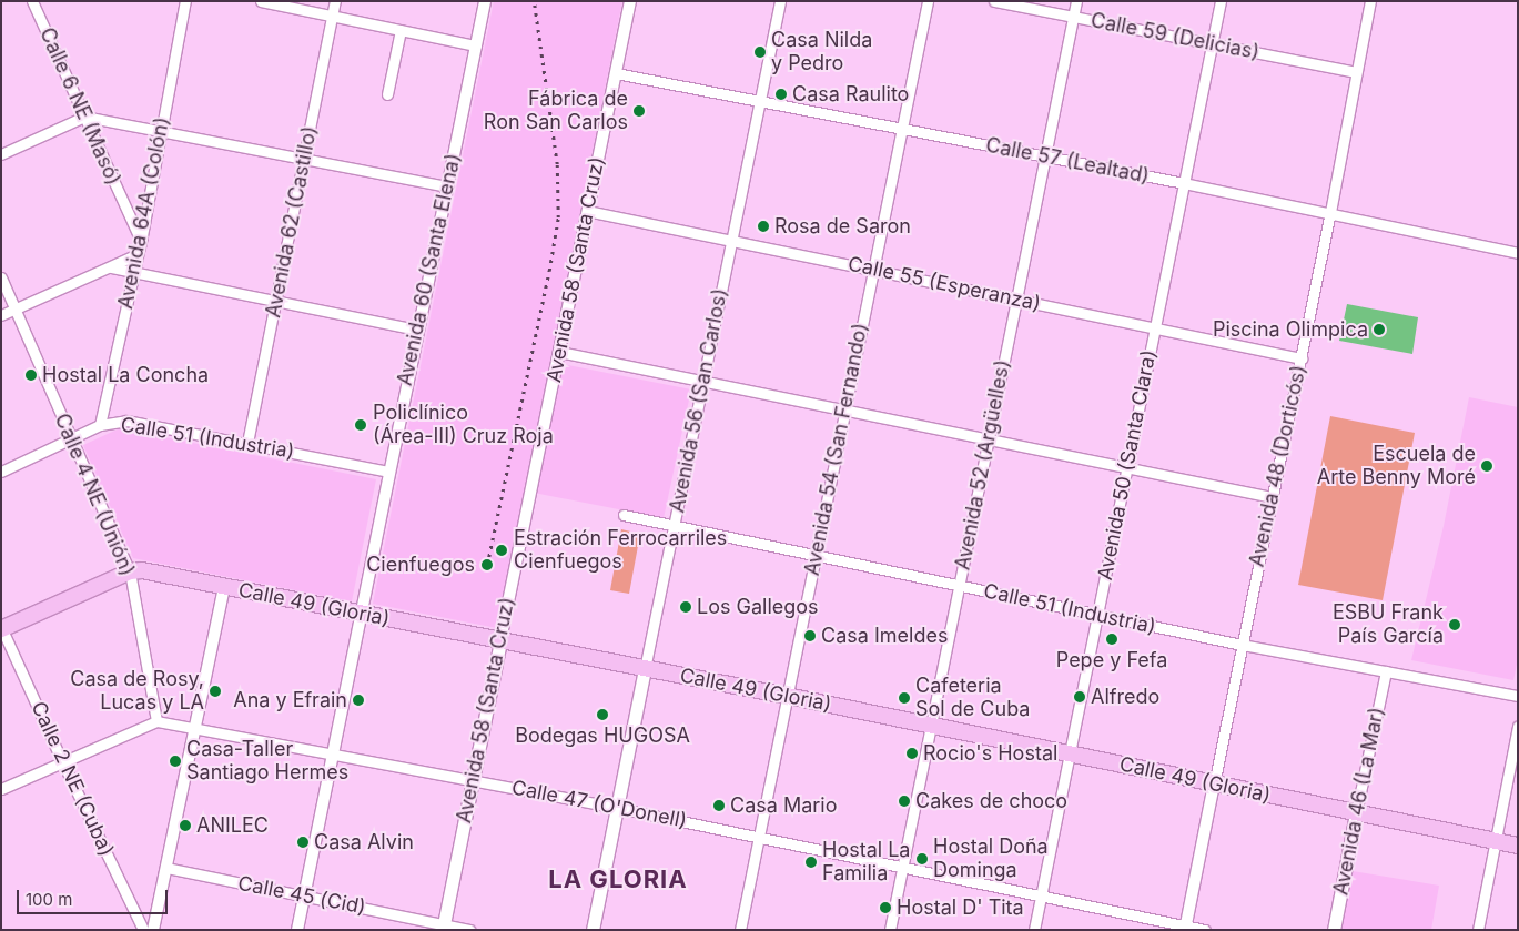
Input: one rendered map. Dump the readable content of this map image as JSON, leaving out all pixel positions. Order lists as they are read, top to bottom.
{
  "streets": {
    "main road": [
      "Avenida 58 (Santa Cruz)",
      "Avenida 56 (San Carlos)",
      "Calle 49 (Gloria)",
      "Avenida 46 (La Mar)"
    ],
    "street": [
      "Calle 59 (Delicias)",
      "Calle 6 NE (Masó)",
      "Calle 57 (Lealtad)",
      "Avenida 64A (Colón)",
      "Avenida 62 (Castillo)",
      "Avenida 60 (Santa Elena)",
      "Calle 55 (Esperanza)",
      "Calle 51 (Industria)",
      "Avenida 54 (San Fernando)",
      "Avenida 52 (Argüelles)",
      "Avenida 50 (Santa Clara)",
      "Avenida 48 (Dorticós)",
      "Calle 4 NE (Unión)",
      "Calle 2 NE (Cuba)",
      "Calle 47 (O'Donell)",
      "Calle 45 (Cid)"
    ]
  },
  "crossings": [
    ["Calle 59 (Delicias)", "Avenida 52 (Argüelles)"],
    ["Calle 59 (Delicias)", "Avenida 50 (Santa Clara)"],
    ["Calle 59 (Delicias)", "Avenida 48 (Dorticós)"],
    ["Calle 6 NE (Masó)", "Avenida 64A (Colón)"],
    ["Calle 57 (Lealtad)", "Avenida 58 (Santa Cruz)"],
    ["Calle 57 (Lealtad)", "Avenida 56 (San Carlos)"],
    ["Calle 57 (Lealtad)", "Avenida 54 (San Fernando)"],
    ["Calle 57 (Lealtad)", "Avenida 52 (Argüelles)"],
    ["Calle 57 (Lealtad)", "Avenida 50 (Santa Clara)"],
    ["Calle 57 (Lealtad)", "Avenida 48 (Dorticós)"],
    ["Avenida 64A (Colón)", "Calle 51 (Industria)"],
    ["Avenida 62 (Castillo)", "Calle 51 (Industria)"],
    ["Avenida 60 (Santa Elena)", "Calle 51 (Industria)"],
    ["Avenida 60 (Santa Elena)", "Calle 49 (Gloria)"],
    ["Avenida 60 (Santa Elena)", "Calle 47 (O'Donell)"],
    ["Avenida 60 (Santa Elena)", "Calle 45 (Cid)"],
    ["Avenida 58 (Santa Cruz)", "Calle 55 (Esperanza)"],
    ["Avenida 58 (Santa Cruz)", "Calle 49 (Gloria)"],
    ["Avenida 58 (Santa Cruz)", "Calle 47 (O'Donell)"],
    ["Avenida 58 (Santa Cruz)", "Calle 45 (Cid)"],
    ["Calle 55 (Esperanza)", "Avenida 56 (San Carlos)"],
    ["Calle 55 (Esperanza)", "Avenida 54 (San Fernando)"],
    ["Calle 55 (Esperanza)", "Avenida 52 (Argüelles)"],
    ["Calle 55 (Esperanza)", "Avenida 50 (Santa Clara)"],
    ["Calle 55 (Esperanza)", "Avenida 48 (Dorticós)"],
    ["Avenida 56 (San Carlos)", "Calle 51 (Industria)"],
    ["Avenida 56 (San Carlos)", "Calle 49 (Gloria)"],
    ["Avenida 56 (San Carlos)", "Calle 47 (O'Donell)"],
    ["Calle 51 (Industria)", "Avenida 54 (San Fernando)"],
    ["Calle 51 (Industria)", "Avenida 52 (Argüelles)"],
    ["Calle 51 (Industria)", "Avenida 50 (Santa Clara)"],
    ["Calle 51 (Industria)", "Avenida 48 (Dorticós)"],
    ["Calle 51 (Industria)", "Calle 4 NE (Unión)"],
    ["Calle 51 (Industria)", "Avenida 46 (La Mar)"],
    ["Avenida 54 (San Fernando)", "Calle 49 (Gloria)"],
    ["Avenida 54 (San Fernando)", "Calle 47 (O'Donell)"],
    ["Avenida 52 (Argüelles)", "Calle 49 (Gloria)"],
    ["Avenida 52 (Argüelles)", "Calle 47 (O'Donell)"],
    ["Avenida 50 (Santa Clara)", "Calle 49 (Gloria)"],
    ["Avenida 50 (Santa Clara)", "Calle 47 (O'Donell)"],
    ["Avenida 48 (Dorticós)", "Calle 49 (Gloria)"],
    ["Avenida 48 (Dorticós)", "Calle 47 (O'Donell)"],
    ["Calle 4 NE (Unión)", "Calle 49 (Gloria)"],
    ["Calle 4 NE (Unión)", "Calle 47 (O'Donell)"],
    ["Calle 49 (Gloria)", "Calle 2 NE (Cuba)"],
    ["Calle 49 (Gloria)", "Avenida 46 (La Mar)"]
  ],
  "districts": ["LA GLORIA"],
  "places": [
    "Casa Nilda y Pedro",
    "Casa Raulito",
    "Fábrica de Ron San Carlos",
    "Rosa de Saron",
    "Piscina Olimpica",
    "Hostal La Concha",
    "Policlínico (Área-III) Cruz Roja",
    "Escuela de Arte Benny Moré",
    "Estración Ferrocarriles Cienfuegos",
    "Cienfuegos",
    "Los Gallegos",
    "ESBU Frank País García",
    "Casa Imeldes",
    "Pepe y Fefa",
    "Casa de Rosy, Lucas y LA",
    "Alfredo",
    "Cafeteria Sol de Cuba",
    "Ana y Efrain",
    "Bodegas HUGOSA",
    "Rocio's Hostal",
    "Casa-Taller Santiago Hermes",
    "Cakes de choco",
    "Casa Mario",
    "ANILEC",
    "Casa Alvin",
    "Hostal Doña Dominga",
    "Hostal La Familia",
    "Hostal D' Tita"
  ],
  "scale_bar": "100 m"
}
